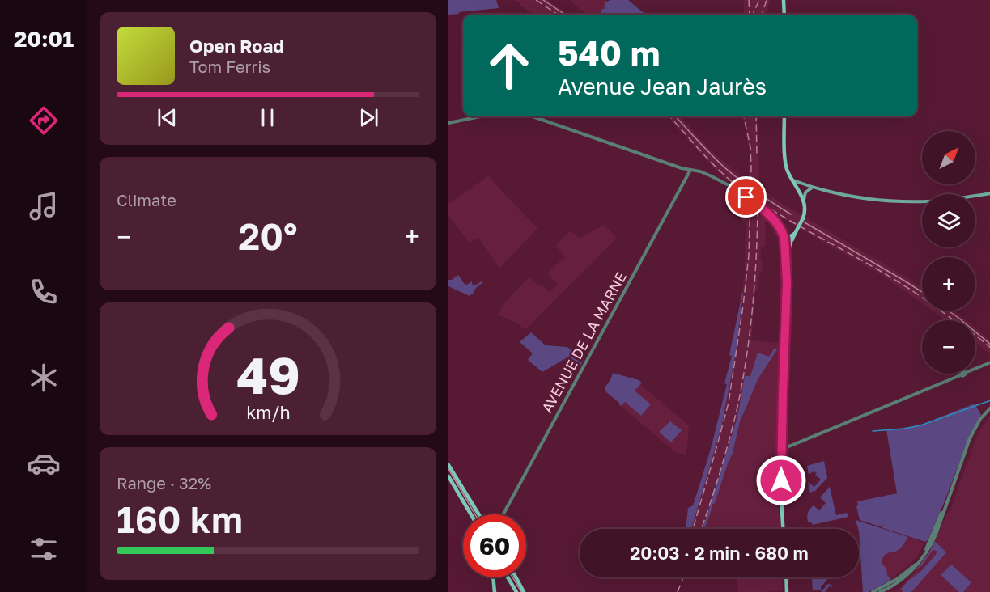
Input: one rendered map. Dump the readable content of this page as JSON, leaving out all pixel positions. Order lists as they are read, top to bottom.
{
  "streets": {
    "street": ["AVENUE DE LA MARNE"]
  },
  "north": "top right",
  "page": {
    "tabs": "20:01",
    "turn": ["540 m", "Avenue Jean Jaurès"],
    "song": ["Open Road", "Tom Ferris"],
    "map_buttons": ["+", "−"],
    "tile": [
      "Climate",
      ["Range · 32%", "160 km"]
    ],
    "heat": ["−", "20°", "+"],
    "limit": "60",
    "trip": "20:03 · 2 min · 680 m",
    "gauge": ["49", "km/h"]
  }
}
